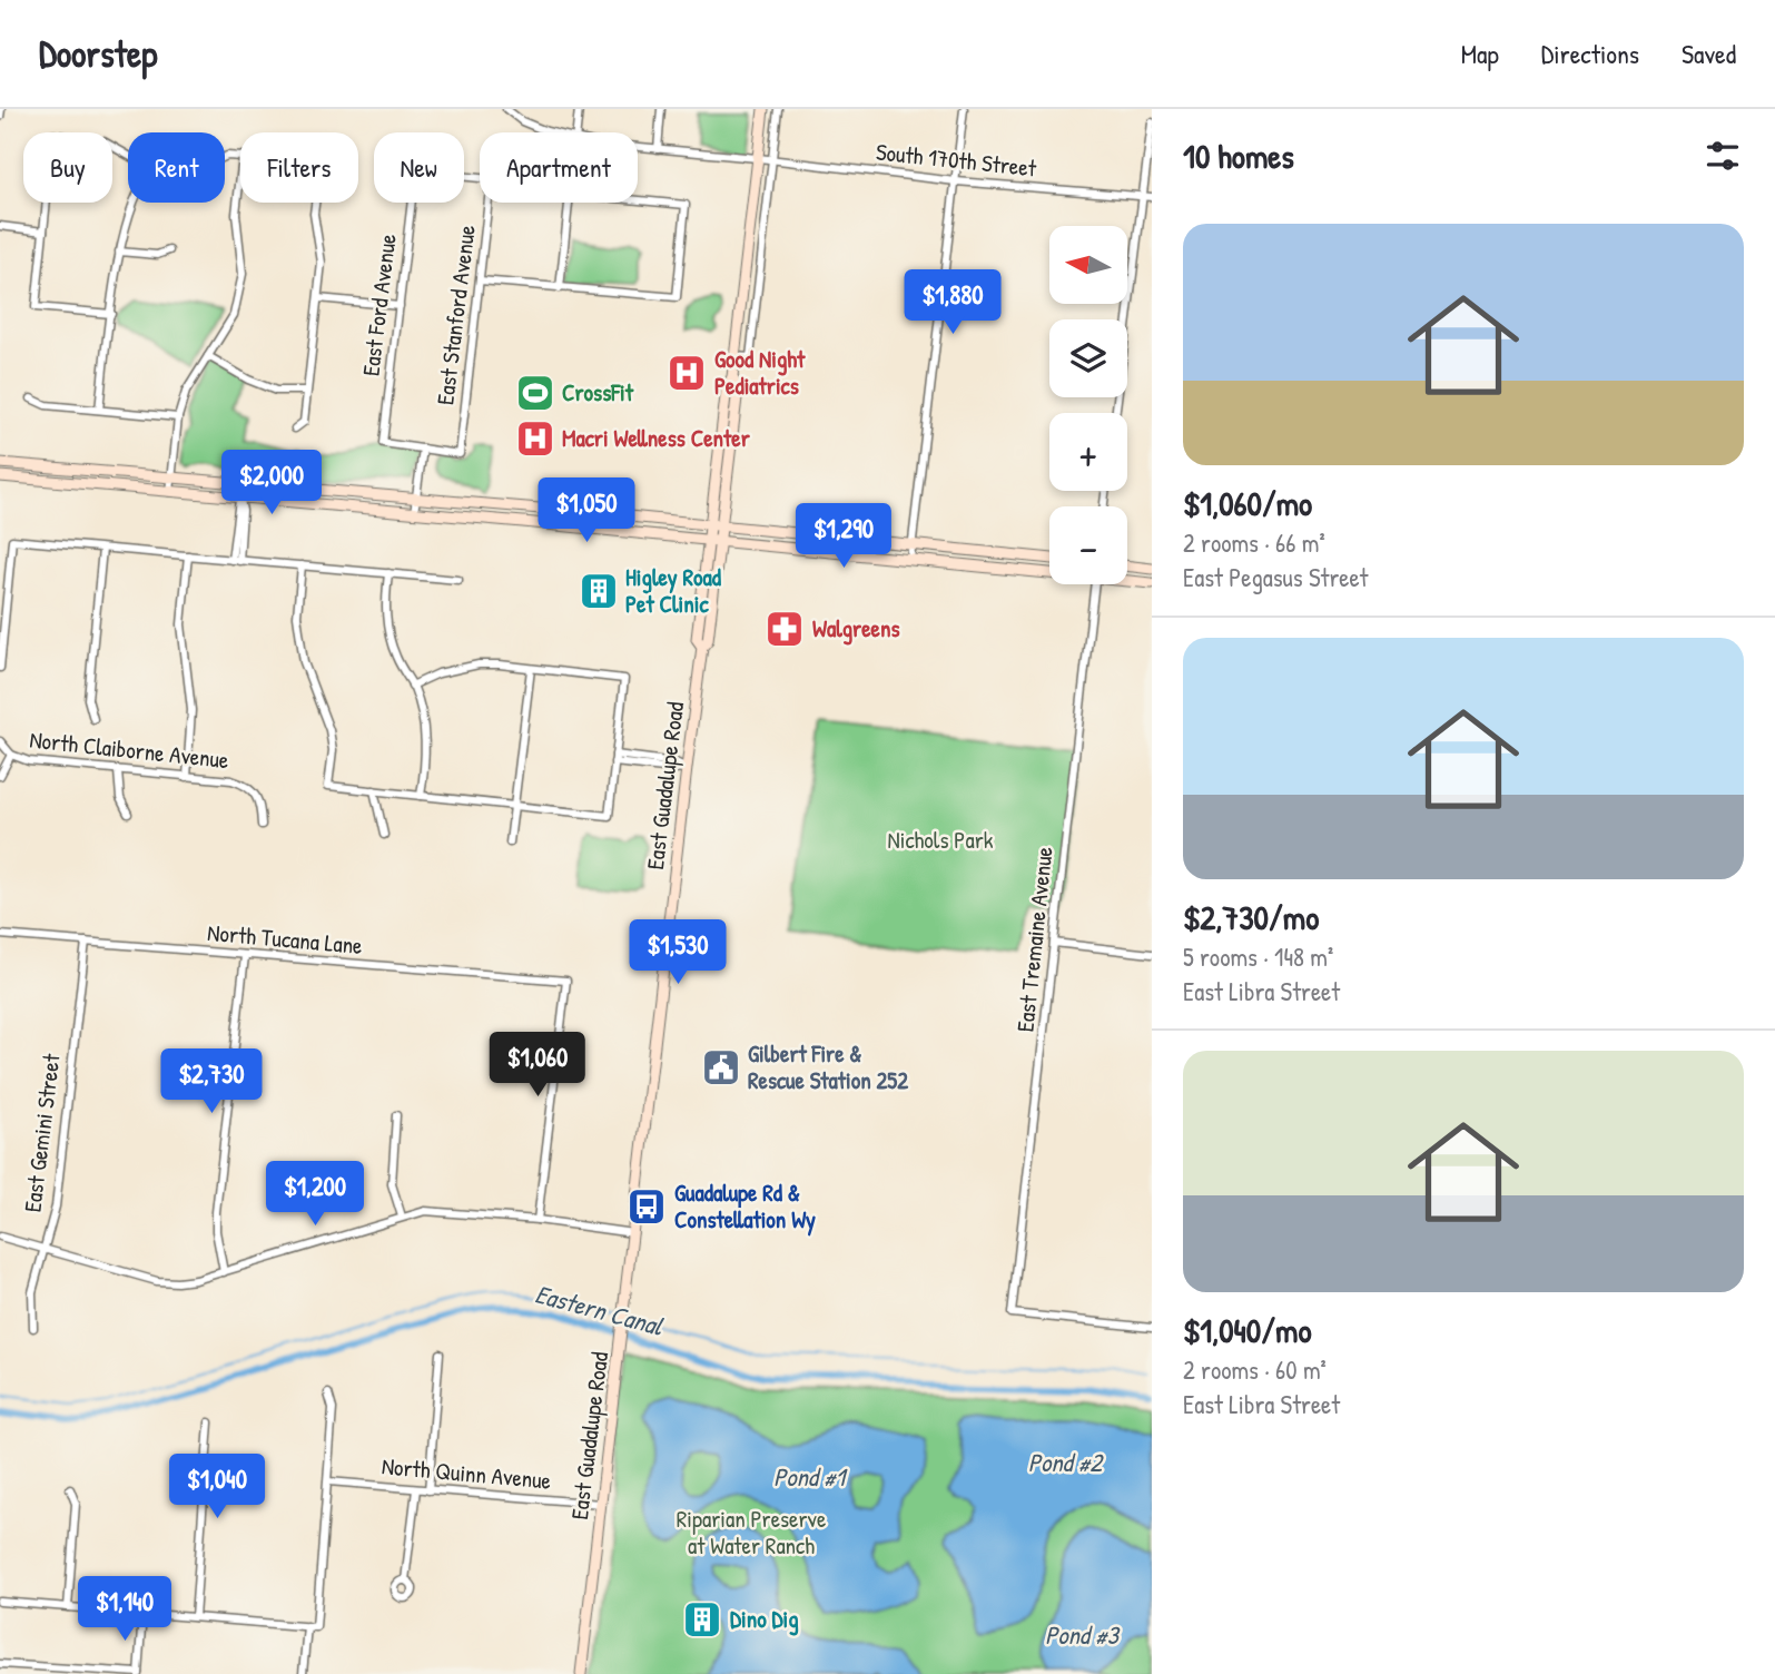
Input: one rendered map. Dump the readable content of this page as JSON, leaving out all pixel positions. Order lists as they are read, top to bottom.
{
  "streets": {
    "main road": ["East Guadalupe Road"],
    "street": [
      "South 170th Street",
      "East Ford Avenue",
      "East Stanford Avenue",
      "North Claiborne Avenue",
      "North Tucana Lane",
      "East Tremaine Avenue",
      "East Gemini Street",
      "North Quinn Avenue"
    ]
  },
  "crossings": [
    ["South 170th Street", "East Guadalupe Road"],
    ["East Ford Avenue", "East Stanford Avenue"],
    ["East Guadalupe Road", "North Quinn Avenue"],
    ["North Tucana Lane", "East Gemini Street"]
  ],
  "water": [
    "Eastern Canal",
    "Pond #2",
    "Pond #1",
    "Pond #3"
  ],
  "parks": ["Nichols Park", "Riparian Preserve at Water Ranch"],
  "places": {
    "hospital": ["Good Night Pediatrics", "Macri Wellness Center"],
    "sports": ["CrossFit"],
    "building": ["Higley Road Pet Clinic", "Dino Dig"],
    "pharmacy": ["Walgreens"],
    "public building": ["Gilbert Fire & Rescue Station 252"],
    "bus stop": ["Guadalupe Rd & Constellation Wy"]
  },
  "north": "left",
  "page": {
    "header": "Doorstep",
    "nav": ["Map", "Directions", "Saved"],
    "heading": "10 homes",
    "chip": [
      "Buy",
      "Rent",
      "Filters",
      "New",
      "Apartment"
    ],
    "list": [
      {
        "name": "$1,060/mo",
        "note": "2 rooms · 66 m² · East Pegasus Street"
      },
      {
        "name": "$2,730/mo",
        "note": "5 rooms · 148 m² · East Libra Street"
      },
      {
        "name": "$1,040/mo",
        "note": "2 rooms · 60 m² · East Libra Street"
      }
    ],
    "map_buttons": ["+", "−"],
    "price": [
      "$1,880",
      "$2,000",
      "$1,050",
      "$1,290",
      "$1,530",
      "$1,060",
      "$2,730",
      "$1,200",
      "$1,040",
      "$1,140"
    ]
  }
}
